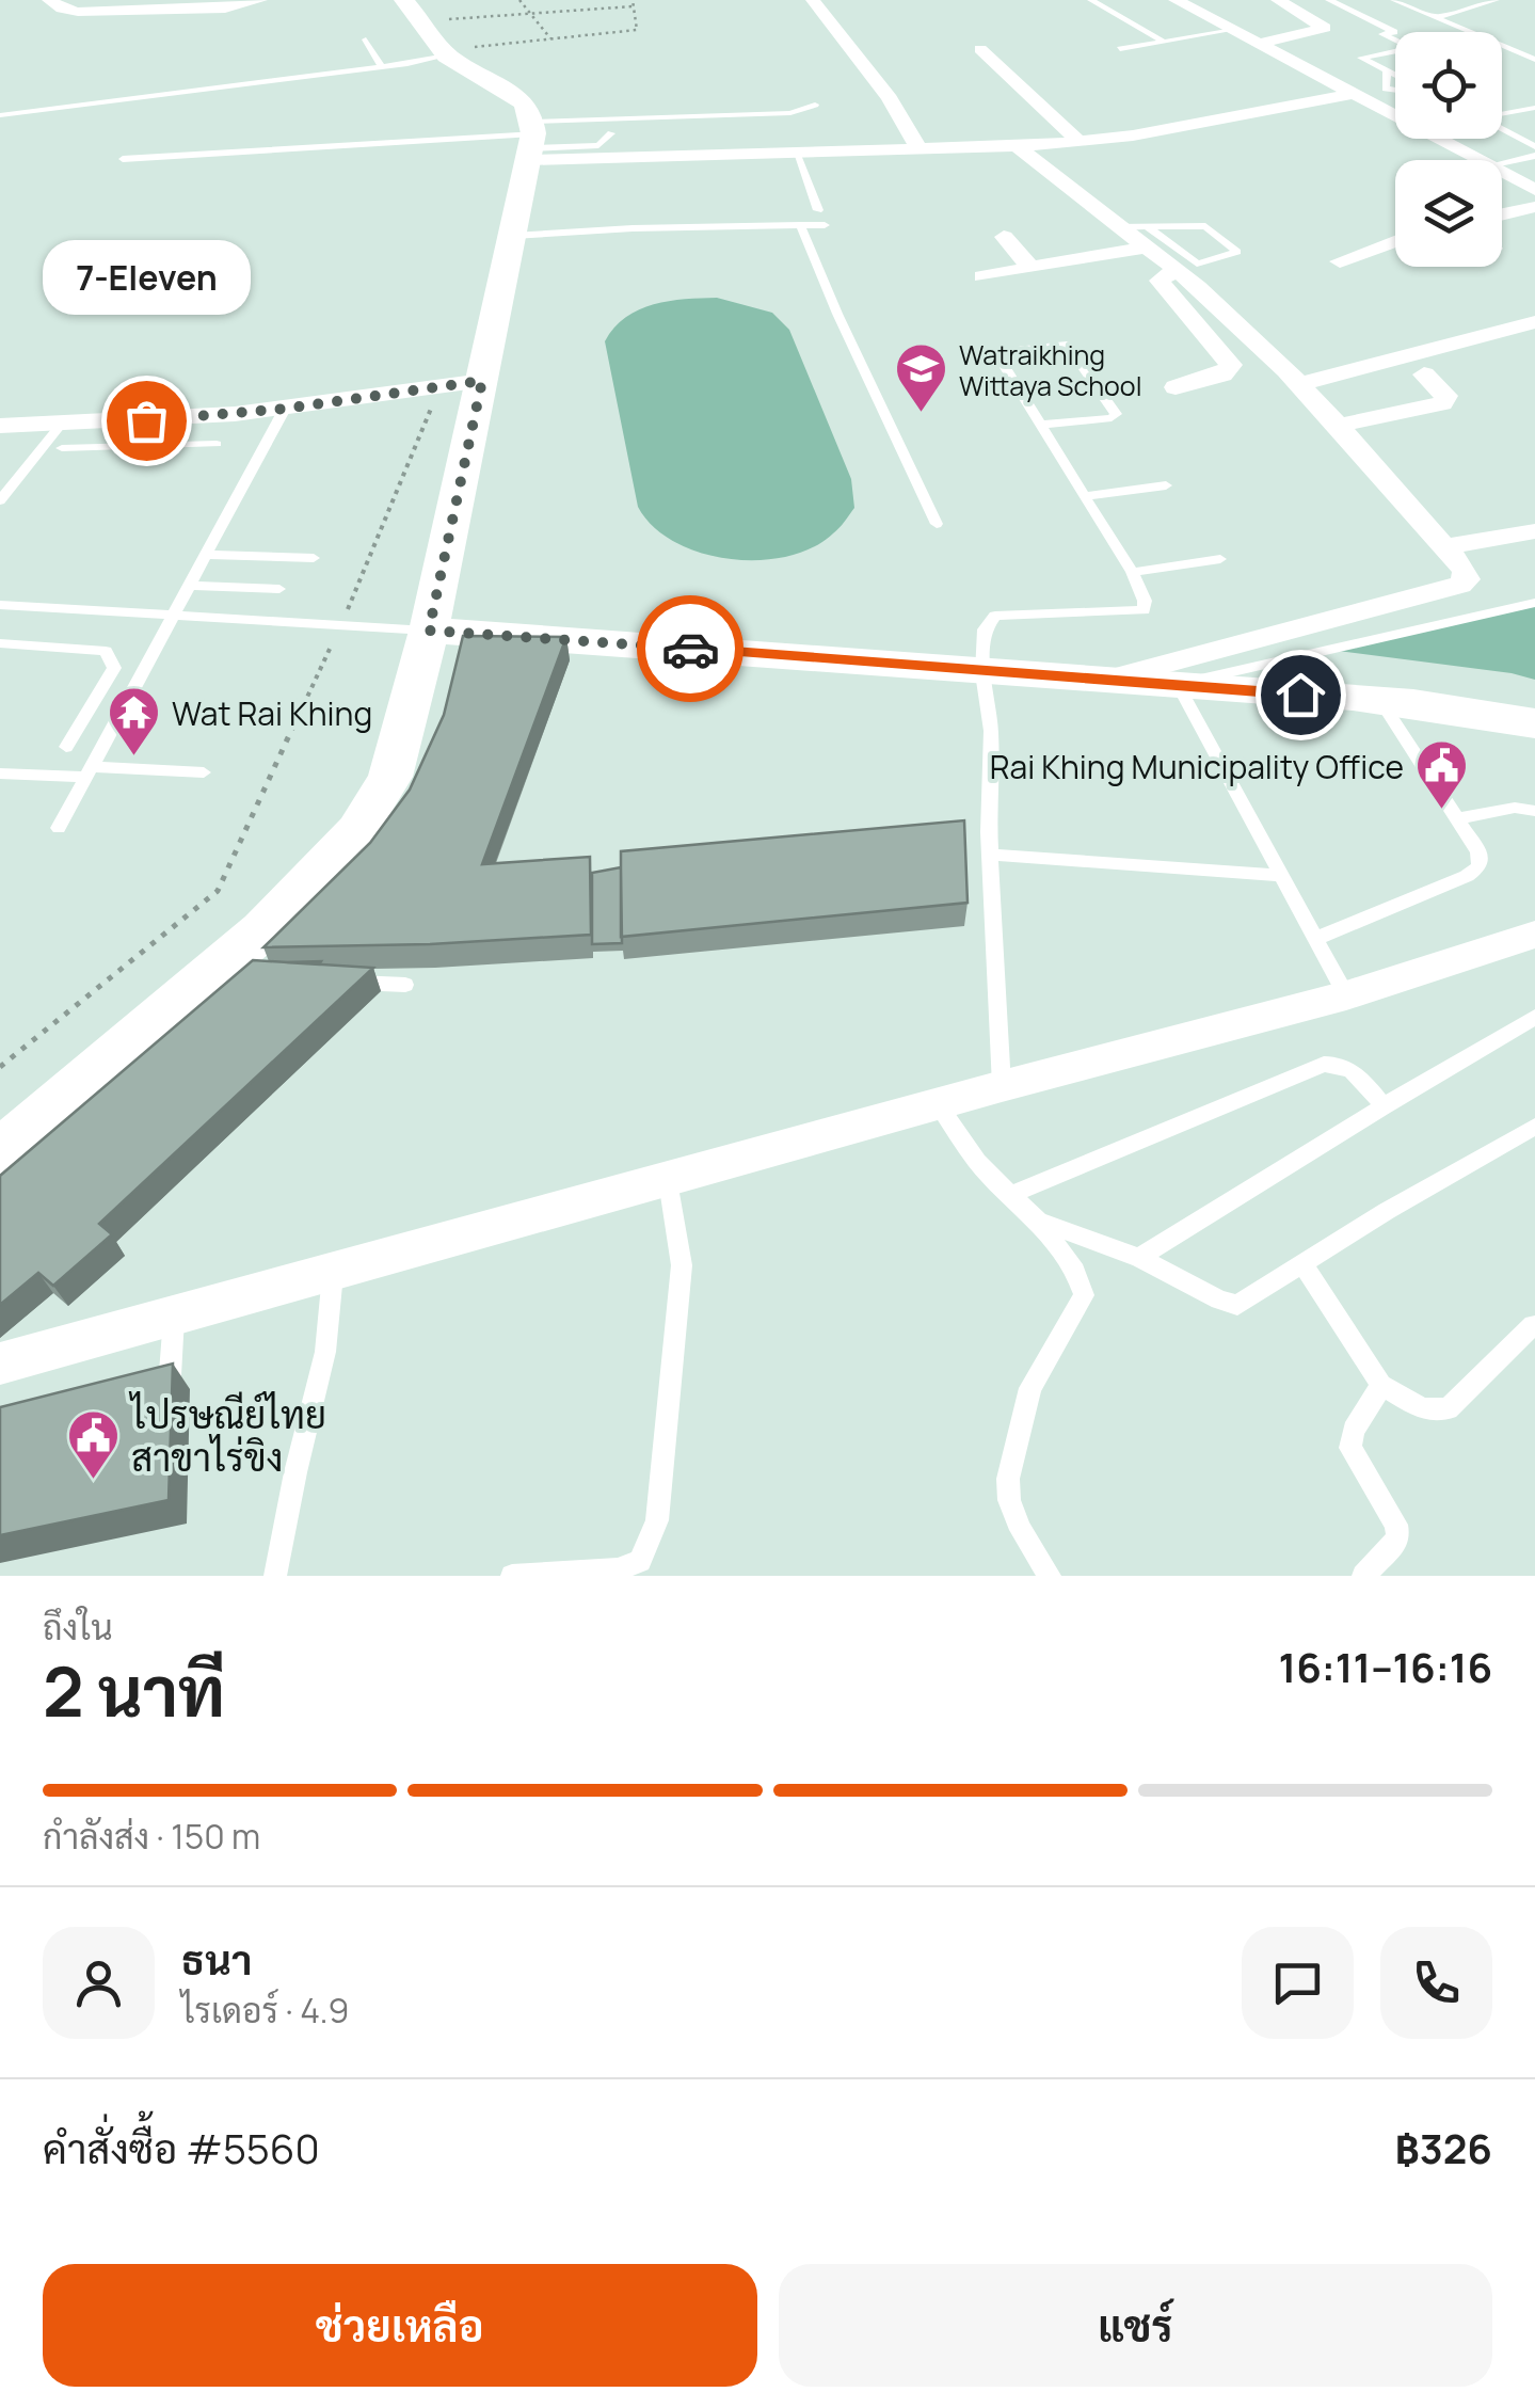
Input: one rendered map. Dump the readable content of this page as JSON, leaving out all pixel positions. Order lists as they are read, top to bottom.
{
  "places": {
    "school or university": ["Watraikhing Wittaya School"],
    "other": ["7-Eleven"],
    "temple": ["Wat Rai Khing"],
    "public building": ["Rai Khing Municipality Office", "ไปรษณีย์ไทย สาขาไร่ขิง"]
  },
  "page": {
    "bubble": "7-Eleven",
    "heading": ["2 นาที", "ถึงใน", "16:11–16:16"],
    "panel": [
      "ธนา",
      "ไรเดอร์ · 4.9",
      "คำสั่งซื้อ #5560",
      "฿326"
    ],
    "bar": "กำลังส่ง · 150 m",
    "buttons": ["ช่วยเหลือ", "แชร์"]
  }
}
